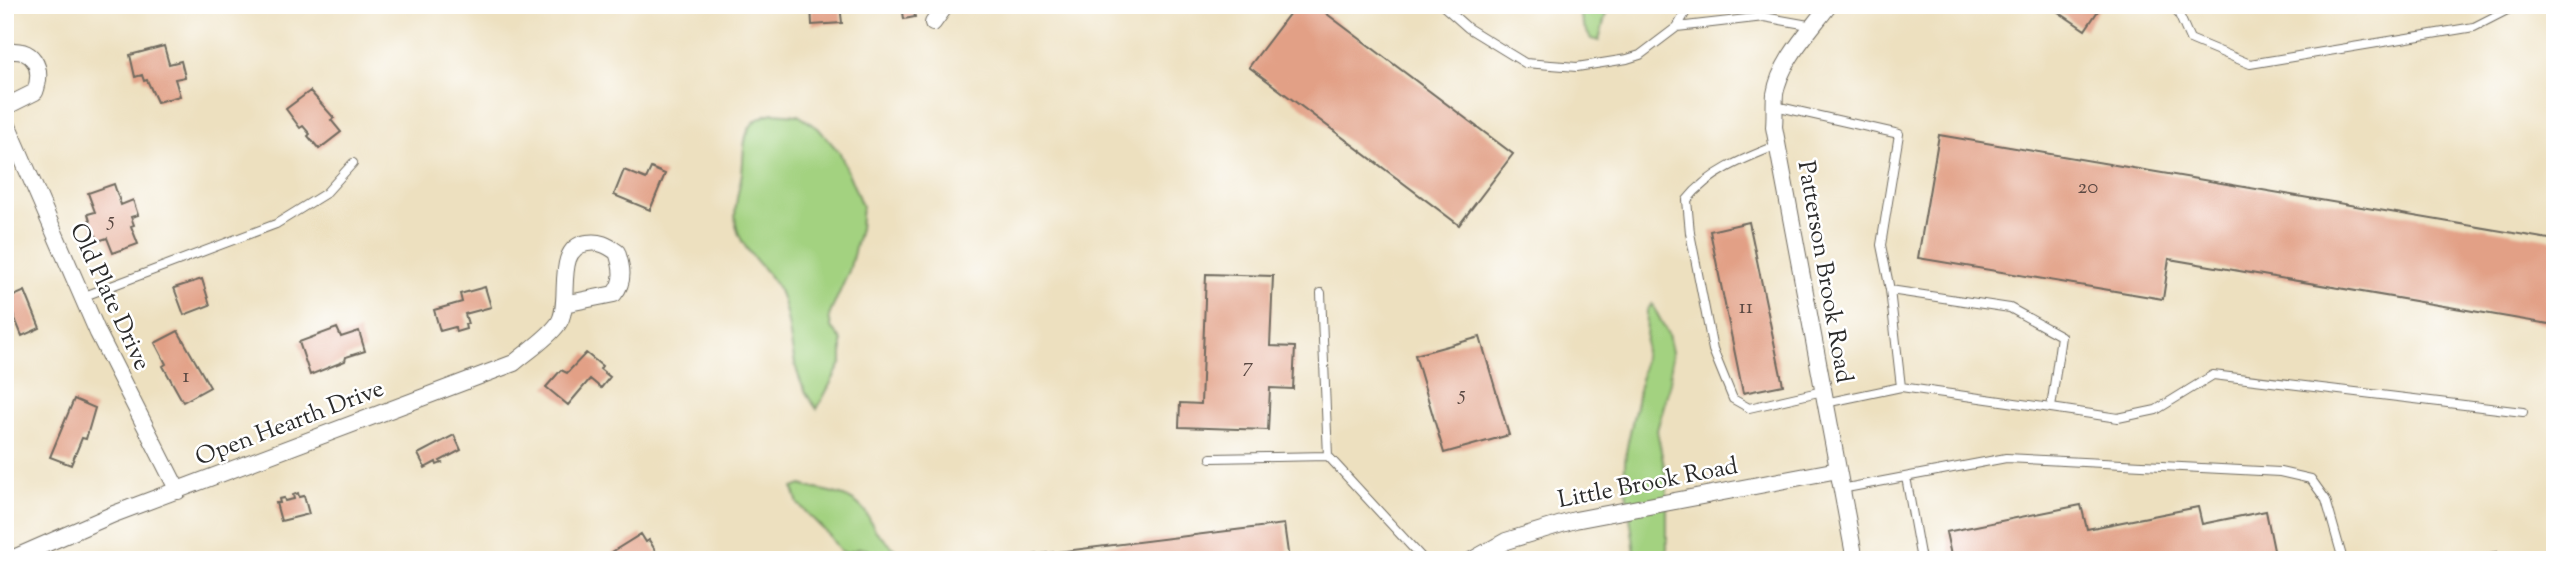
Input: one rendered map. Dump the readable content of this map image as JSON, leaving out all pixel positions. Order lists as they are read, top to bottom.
{
  "streets": {
    "street": [
      "Patterson Brook Road",
      "Old Plate Drive",
      "Open Hearth Drive",
      "Little Brook Road"
    ]
  },
  "crossings": [
    ["Patterson Brook Road", "Little Brook Road"],
    ["Old Plate Drive", "Open Hearth Drive"]
  ],
  "house_numbers": [
    "20",
    "5",
    "11",
    "7",
    "1",
    "5"
  ]
}
